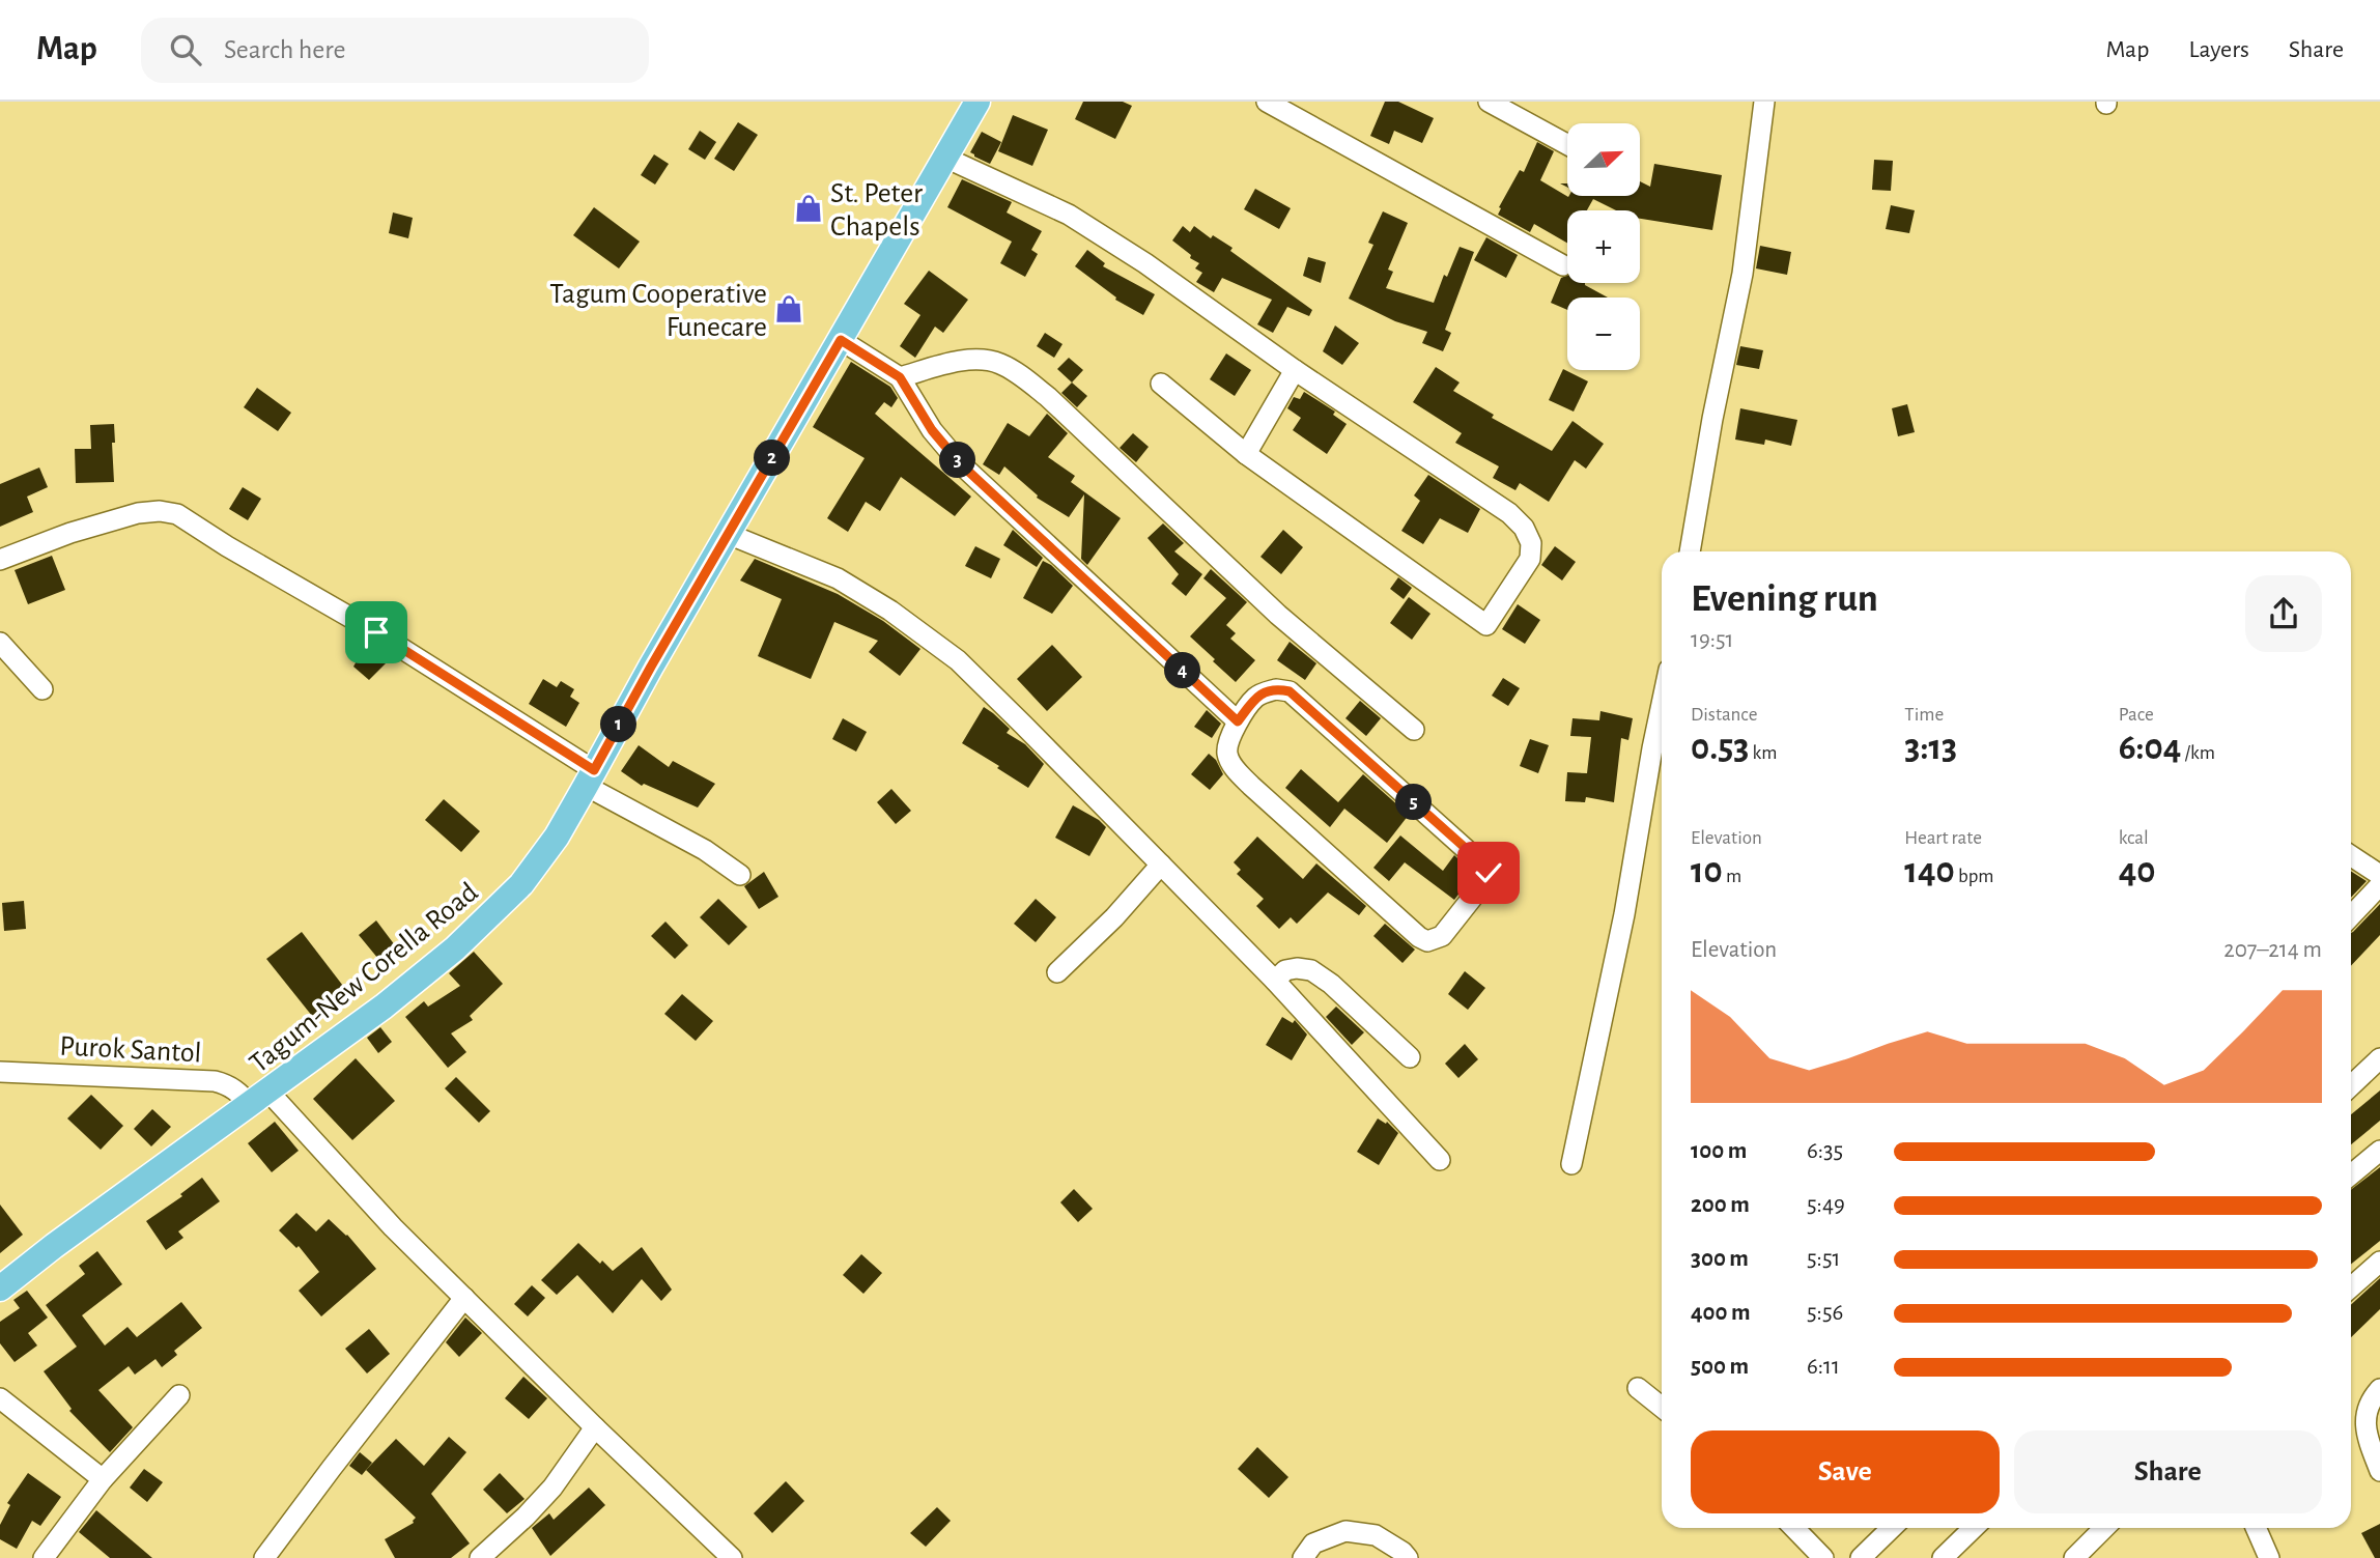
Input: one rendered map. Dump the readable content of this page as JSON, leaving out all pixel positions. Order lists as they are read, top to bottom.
{
  "streets": {
    "main road": ["Tagum-New Corella Road"],
    "street": ["Purok Santol"]
  },
  "crossings": [
    ["Tagum-New Corella Road", "Purok Santol"]
  ],
  "places": {
    "shop": ["St. Peter Chapels", "Tagum Cooperative Funecare"]
  },
  "north": "top right",
  "page": {
    "header": "Map",
    "search": "Search here",
    "nav": ["Map", "Layers", "Share"],
    "map_buttons": ["+", "−"],
    "pins": [
      "2",
      "3",
      "4",
      "1",
      "5"
    ],
    "heading": ["Evening run", "19:51"],
    "stats": [
      ["Distance", "0.53 km"],
      ["Time", "3:13"],
      ["Pace", "6:04 /km"],
      ["Elevation", "10 m"],
      ["Heart rate", "140 bpm"],
      ["kcal", "40"]
    ],
    "chart": ["Elevation", "207–214 m"],
    "list": [
      {
        "name": "100 m",
        "note": "6:35"
      },
      {
        "name": "200 m",
        "note": "5:49"
      },
      {
        "name": "300 m",
        "note": "5:51"
      },
      {
        "name": "400 m",
        "note": "5:56"
      },
      {
        "name": "500 m",
        "note": "6:11"
      }
    ],
    "buttons": ["Save", "Share"]
  }
}
